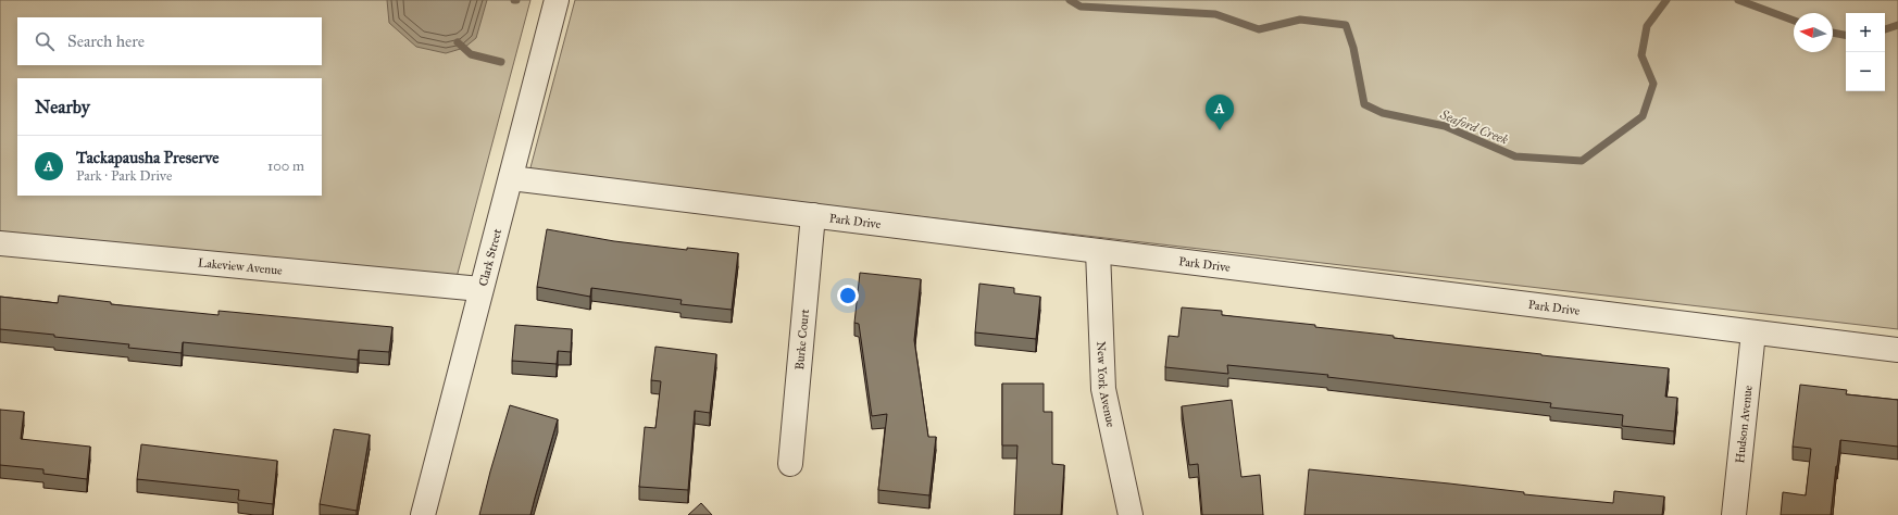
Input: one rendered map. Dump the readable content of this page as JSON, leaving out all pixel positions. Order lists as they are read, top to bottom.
{
  "streets": {
    "street": [
      "Park Drive",
      "Clark Street",
      "Lakeview Avenue",
      "Burke Court",
      "New York Avenue",
      "Hudson Avenue"
    ]
  },
  "crossings": [
    ["Park Drive", "Clark Street"],
    ["Park Drive", "Burke Court"],
    ["Park Drive", "New York Avenue"],
    ["Park Drive", "Hudson Avenue"],
    ["Clark Street", "Lakeview Avenue"]
  ],
  "water": ["Seaford Creek"],
  "north": "left",
  "page": {
    "map_buttons": ["+", "−"],
    "search": "Search here",
    "heading": "Nearby",
    "pins": "A",
    "list": [
      {
        "mark": "A",
        "name": "Tackapausha Preserve",
        "note": "Park · Park Drive",
        "value": "100 m"
      }
    ]
  }
}
